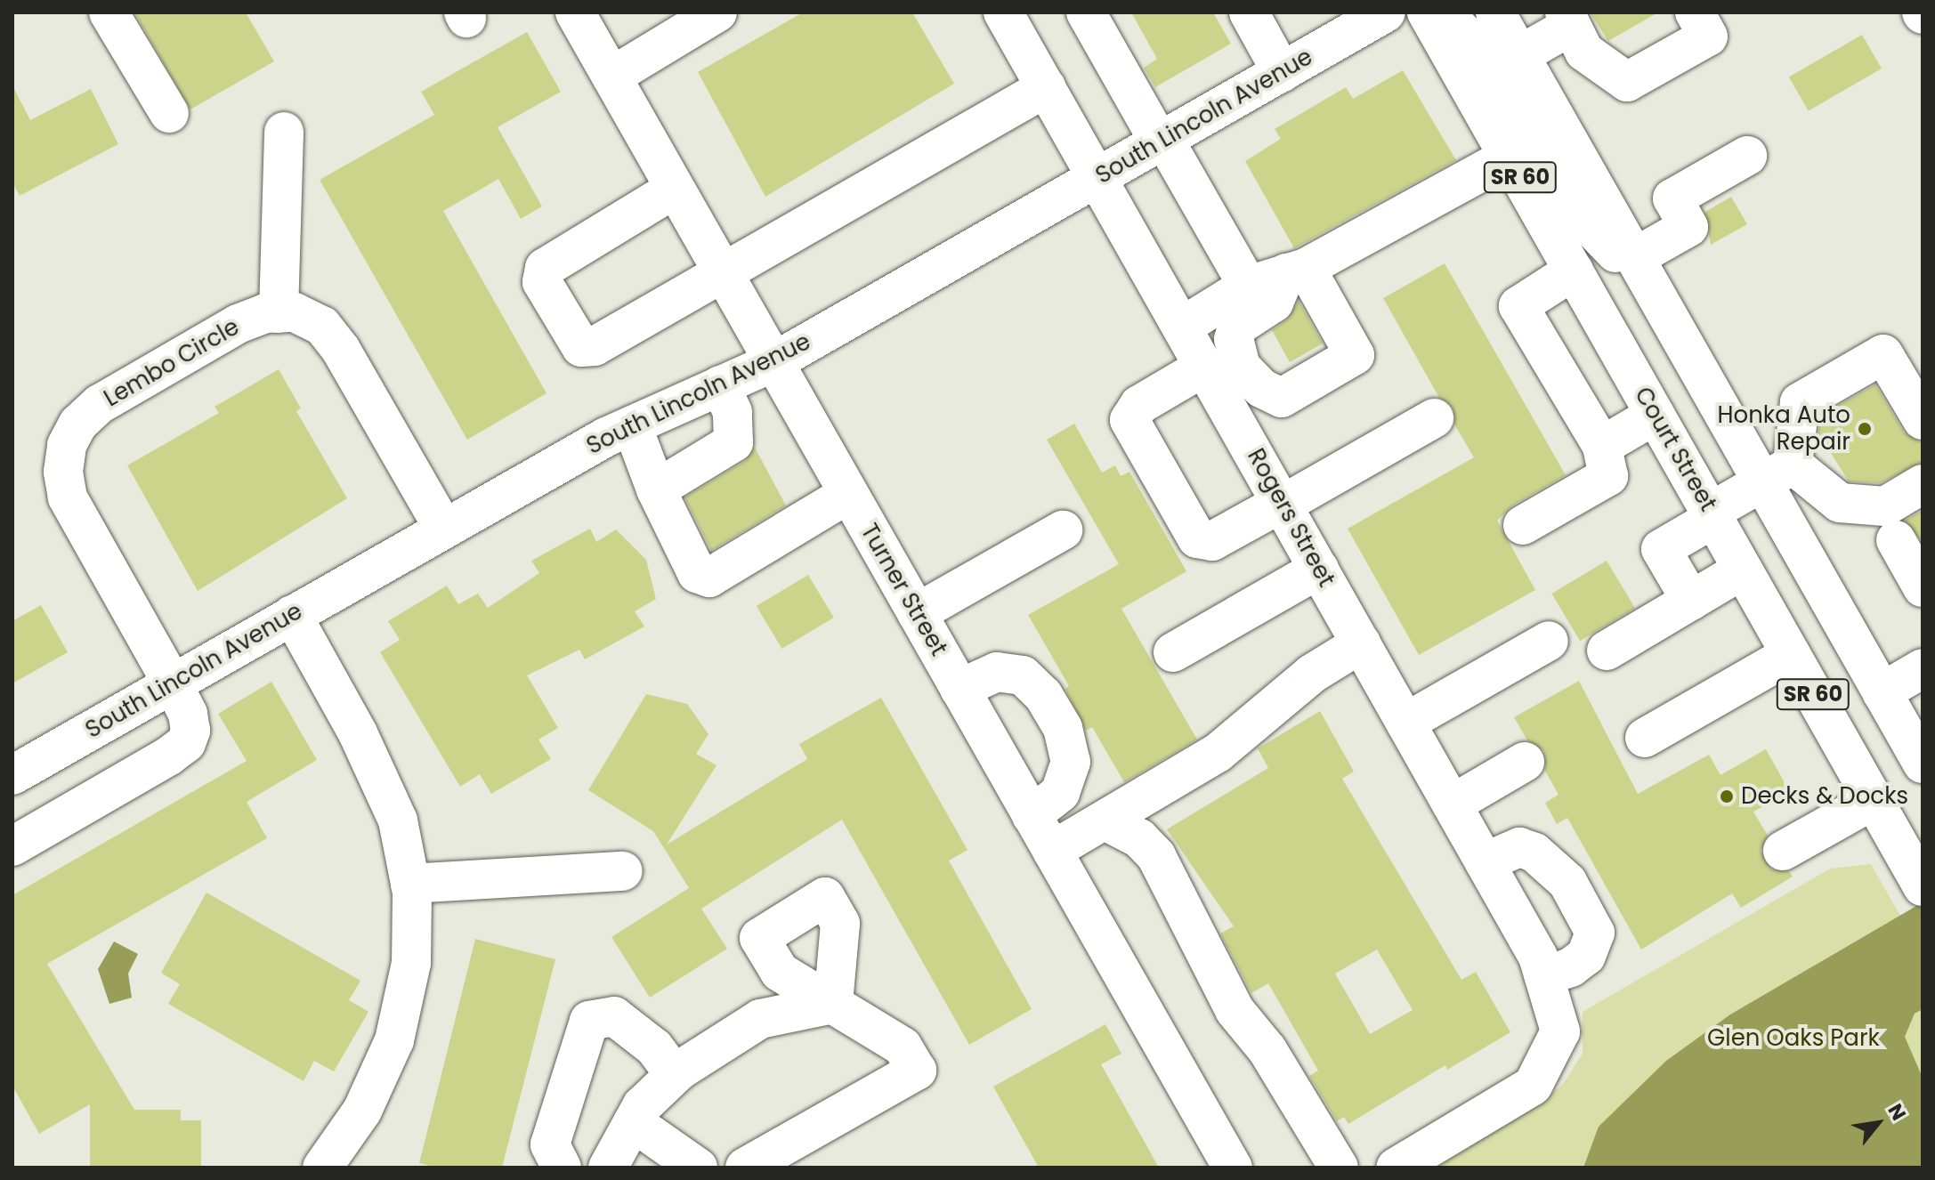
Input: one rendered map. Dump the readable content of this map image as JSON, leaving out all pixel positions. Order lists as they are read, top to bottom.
{
  "streets": {
    "street": [
      "South Lincoln Avenue",
      "SR 60",
      "Lembo Circle",
      "Court Street",
      "Rogers Street",
      "Turner Street"
    ]
  },
  "crossings": [
    ["South Lincoln Avenue", "Lembo Circle"],
    ["South Lincoln Avenue", "Rogers Street"],
    ["South Lincoln Avenue", "Turner Street"]
  ],
  "parks": ["Glen Oaks Park"],
  "places": ["Honka Auto Repair", "Decks & Docks"],
  "north": "top right"
}
